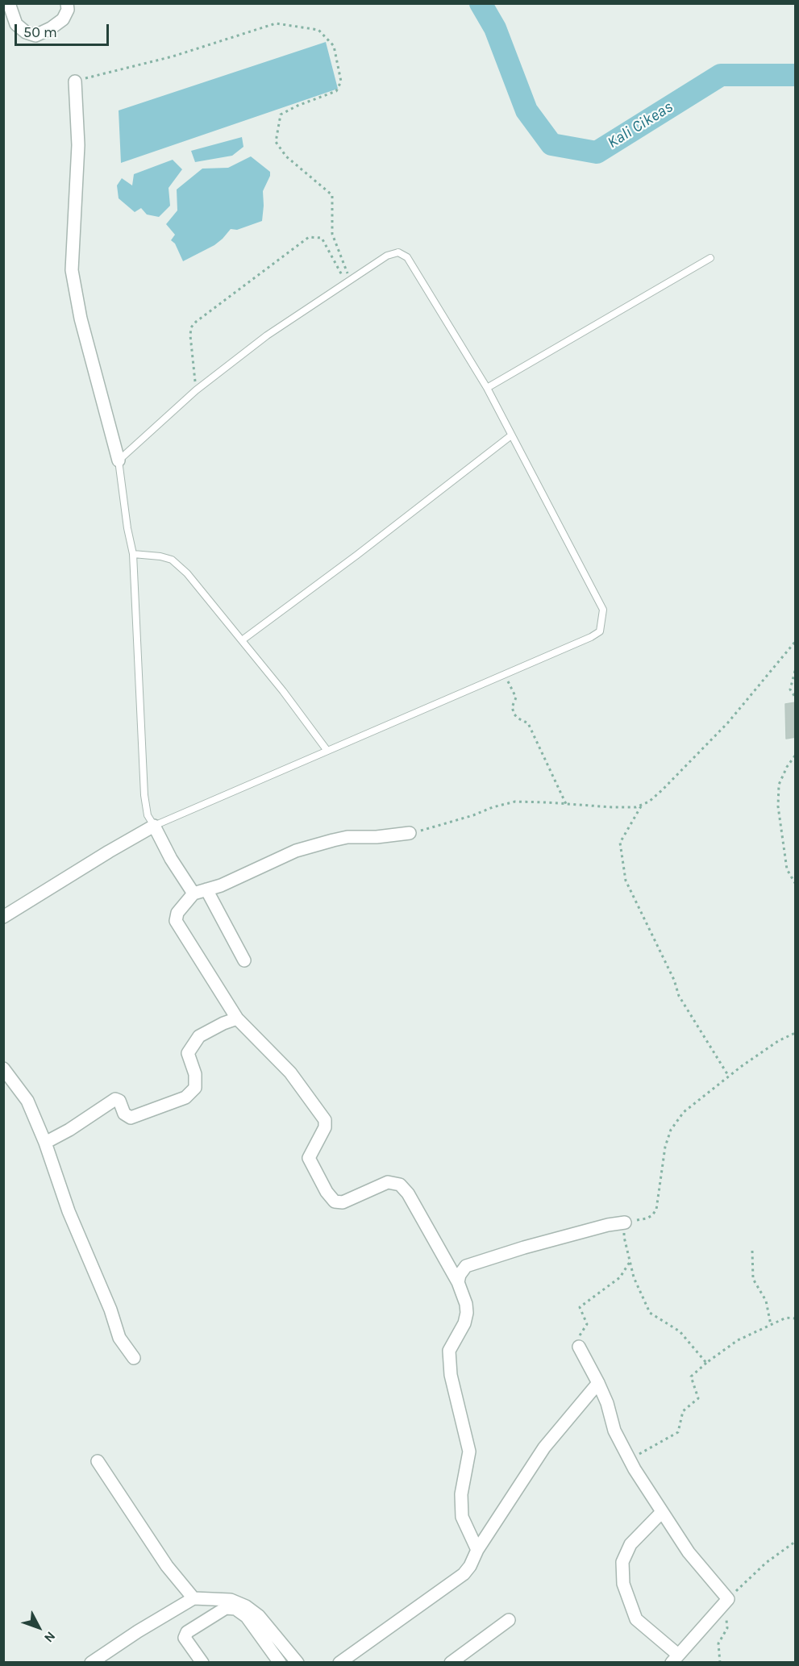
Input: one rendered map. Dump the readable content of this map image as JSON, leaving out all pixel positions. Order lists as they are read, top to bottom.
{
  "water": ["Kali Cikeas"],
  "scale_bar": "50 m",
  "north": "bottom right"
}
